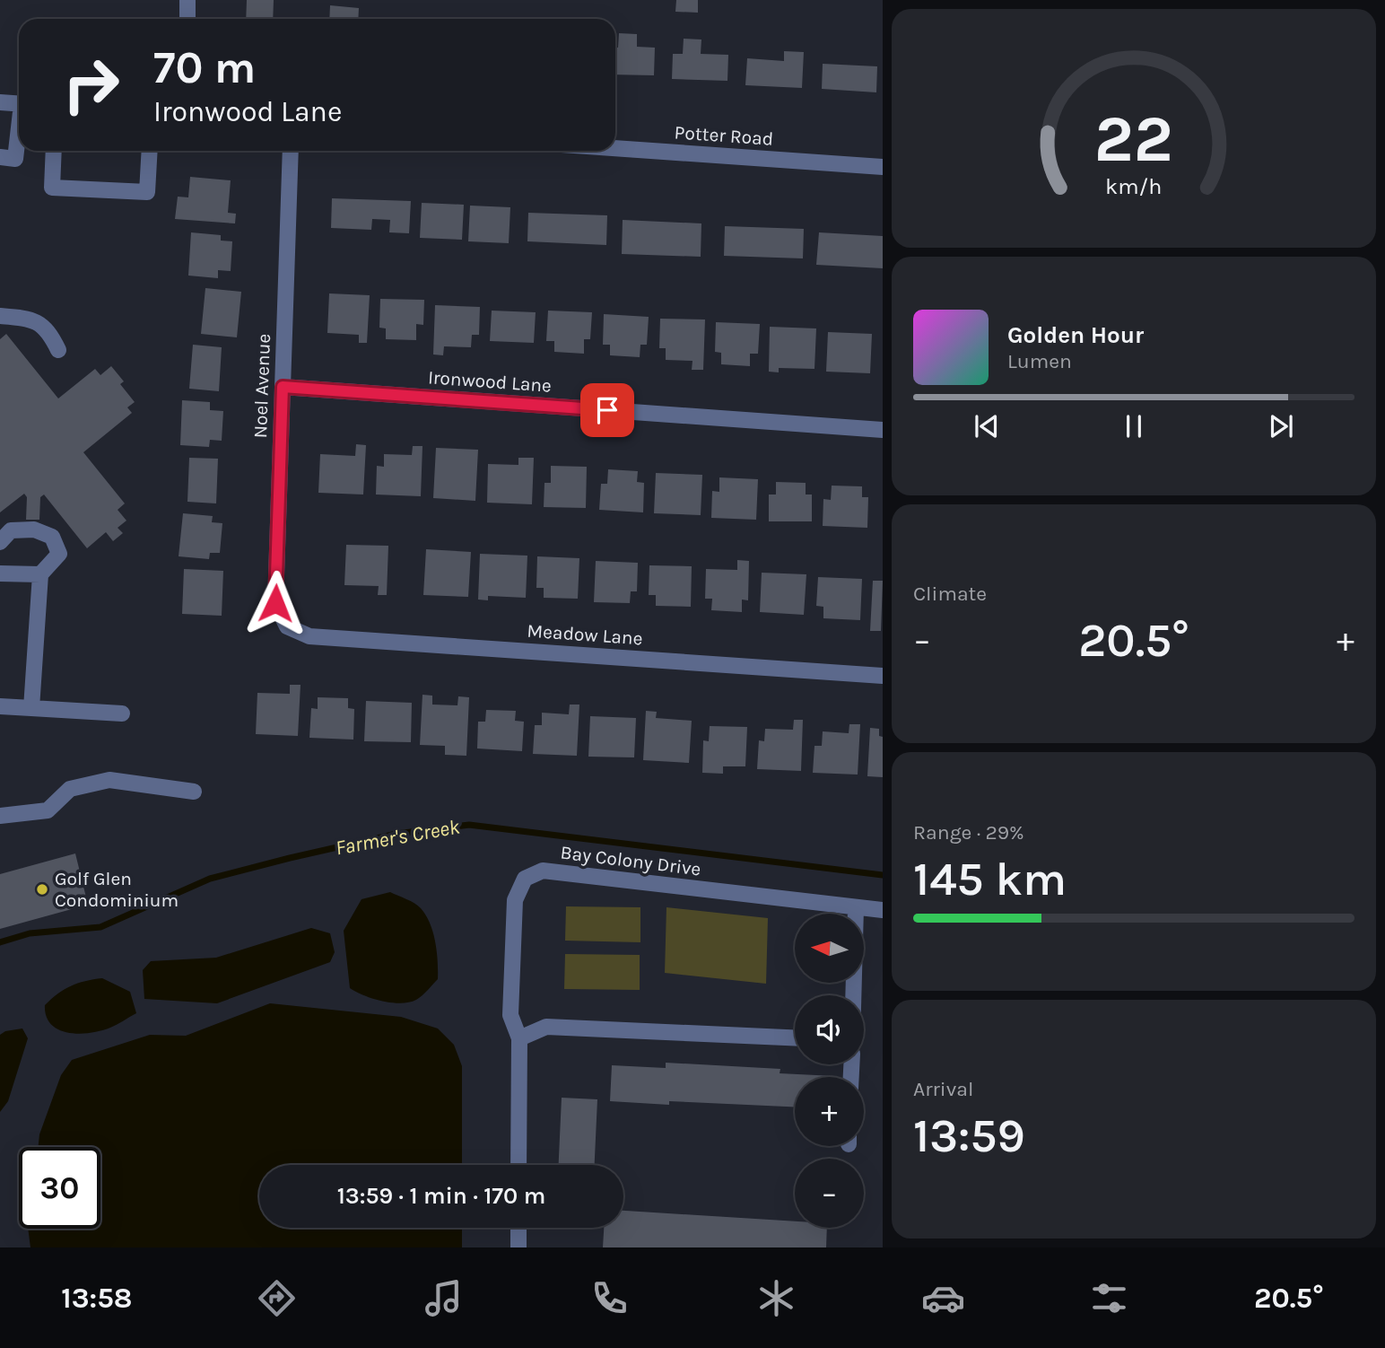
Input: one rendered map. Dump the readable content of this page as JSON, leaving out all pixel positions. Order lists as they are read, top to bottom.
{
  "streets": {
    "street": [
      "Potter Road",
      "Ironwood Lane",
      "Noel Avenue",
      "Meadow Lane",
      "Bay Colony Drive"
    ]
  },
  "crossings": [
    ["Ironwood Lane", "Noel Avenue"],
    ["Noel Avenue", "Meadow Lane"]
  ],
  "water": ["Farmer's Creek"],
  "places": ["Golf Glen Condominium"],
  "north": "left",
  "page": {
    "turn": ["70 m", "Ironwood Lane"],
    "song": ["Golden Hour", "Lumen"],
    "tile": [
      "Climate",
      ["Range · 29%", "145 km"],
      ["Arrival", "13:59"]
    ],
    "heat": ["−", "20.5°", "+"],
    "map_buttons": ["+", "−"],
    "limit": "30",
    "trip": "13:59 · 1 min · 170 m",
    "tabs": ["13:58", "20.5°"],
    "gauge": ["22", "km/h"]
  }
}
